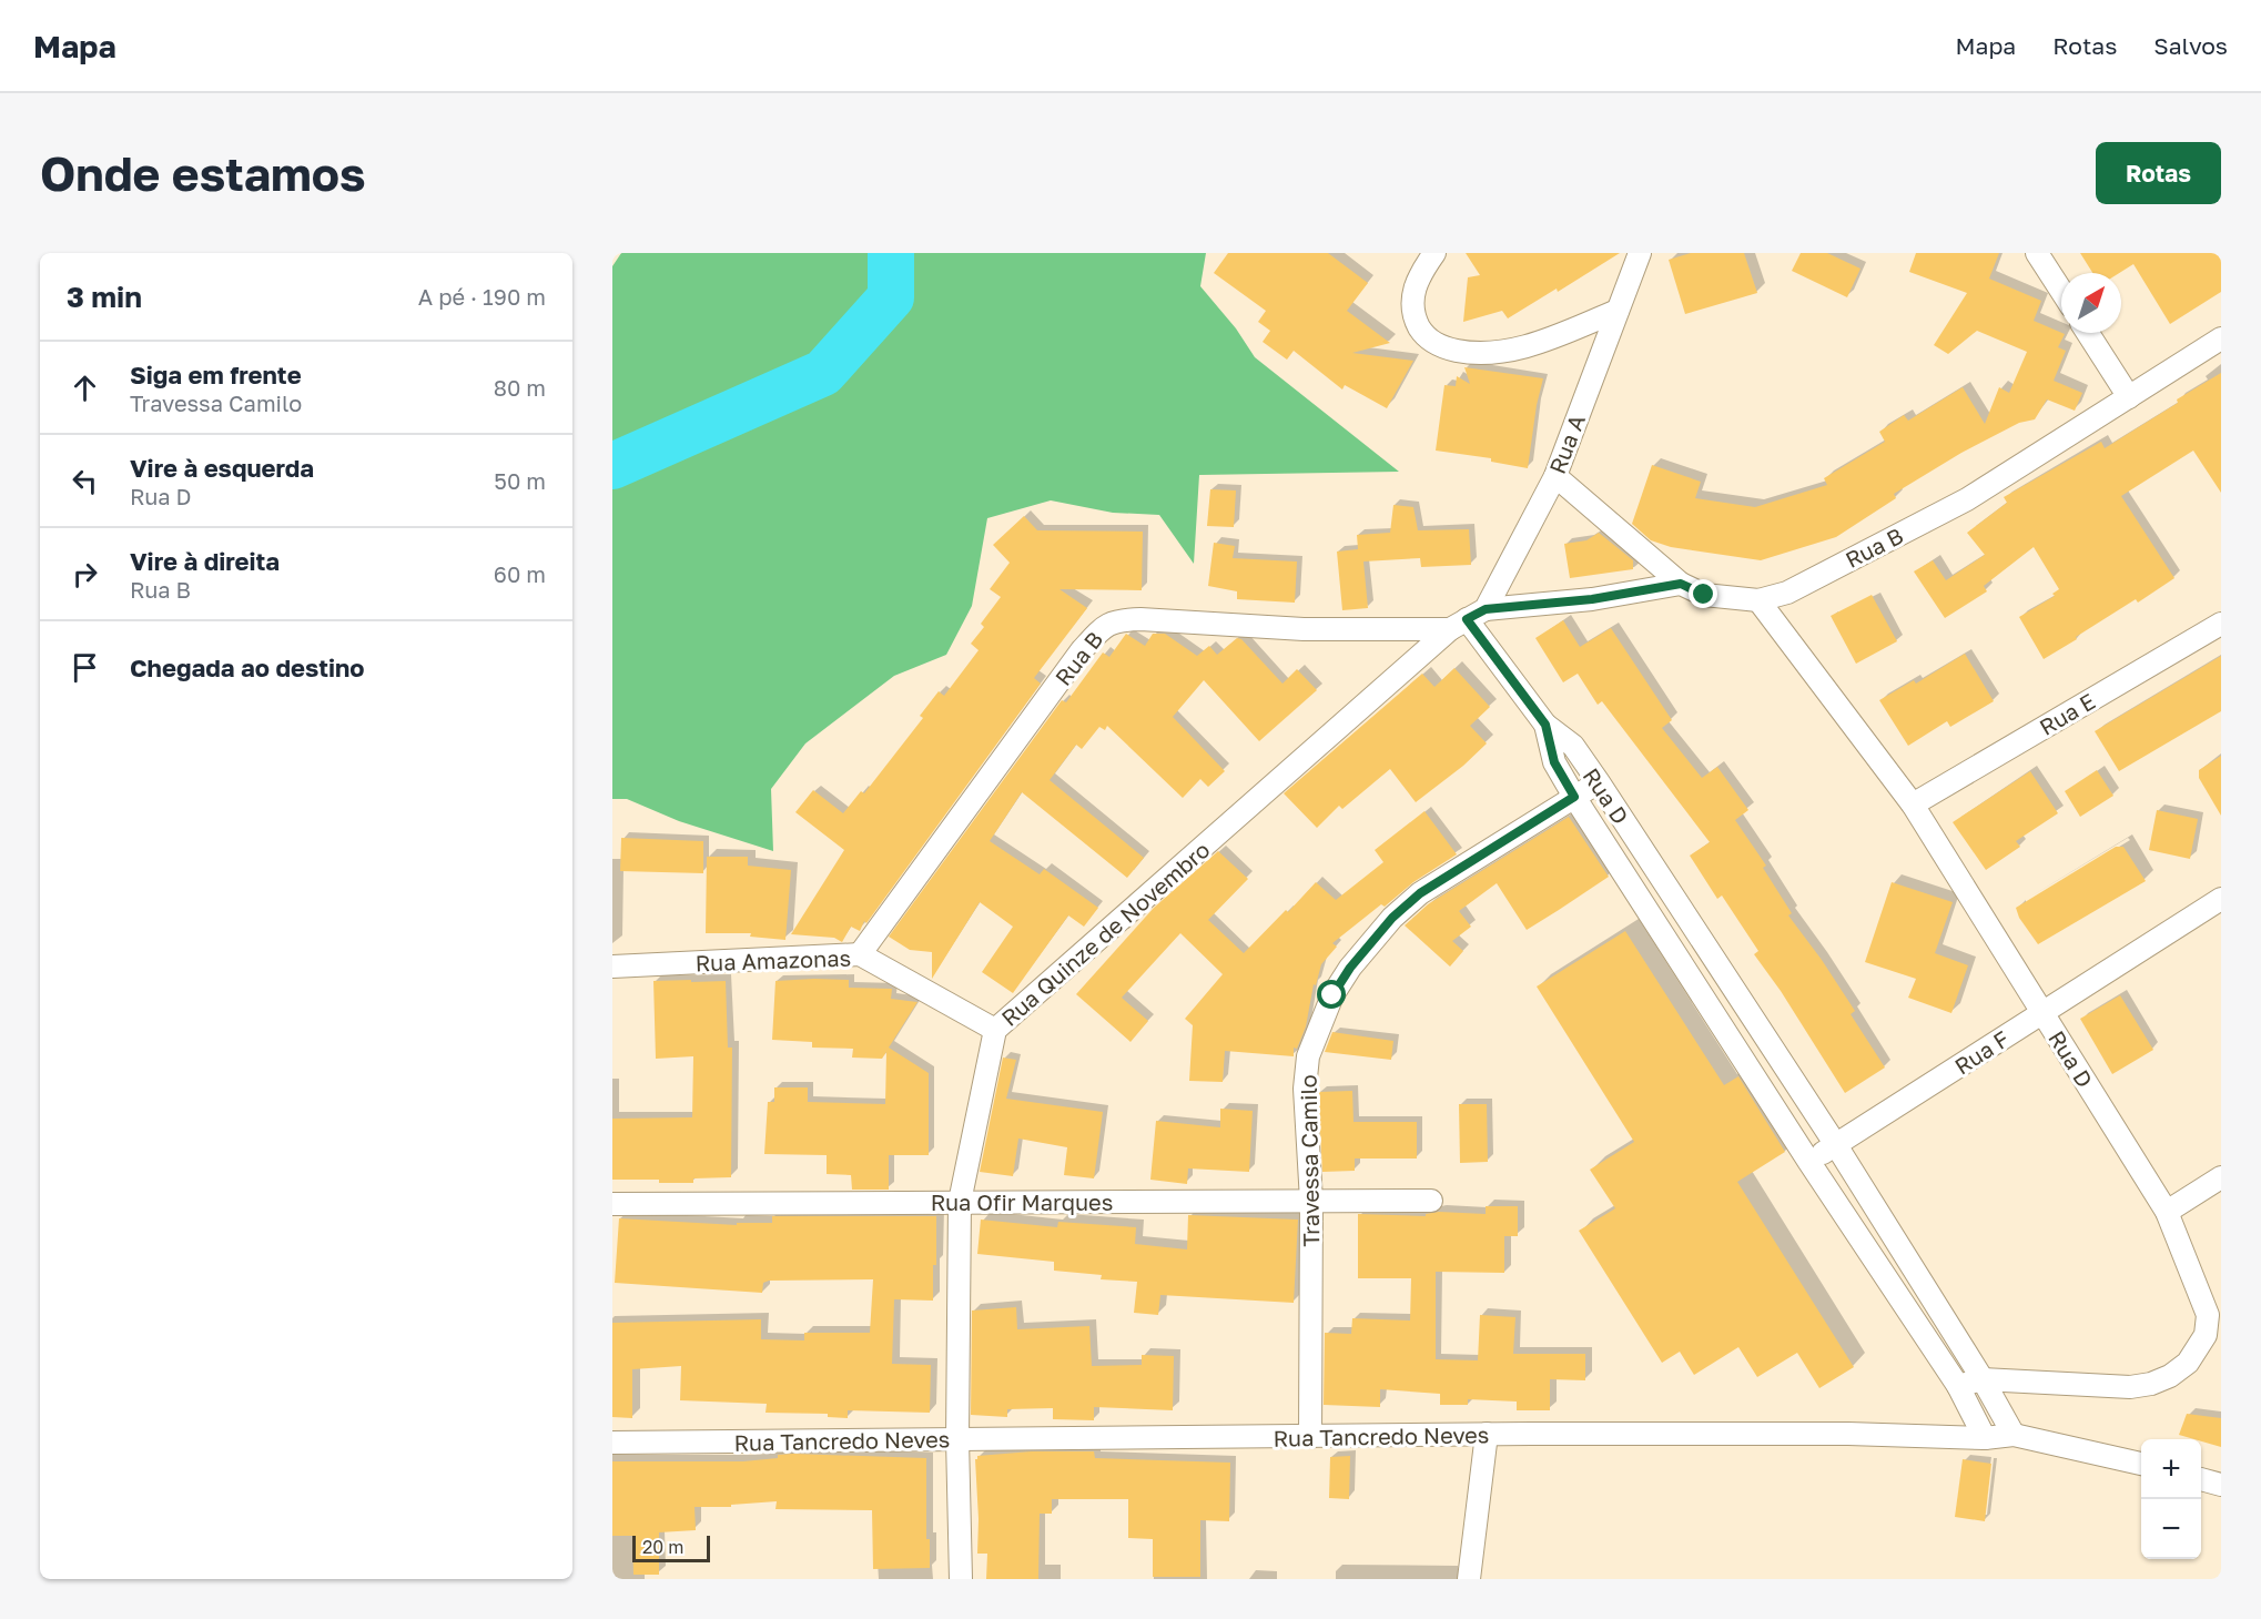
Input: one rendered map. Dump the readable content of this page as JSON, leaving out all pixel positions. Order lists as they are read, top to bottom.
{
  "streets": {
    "street": [
      "Rua A",
      "Rua B",
      "Rua E",
      "Rua D",
      "Rua Quinze de Novembro",
      "Rua Amazonas",
      "Rua F",
      "Travessa Camilo",
      "Rua Ofir Marques",
      "Rua Tancredo Neves"
    ]
  },
  "crossings": [
    ["Rua A", "Rua B"],
    ["Rua A", "Rua D"],
    ["Rua A", "Rua Quinze de Novembro"],
    ["Rua B", "Rua D"],
    ["Rua B", "Rua Quinze de Novembro"],
    ["Rua B", "Rua Amazonas"],
    ["Rua E", "Rua D"],
    ["Rua D", "Rua Quinze de Novembro"],
    ["Rua D", "Rua F"],
    ["Rua D", "Travessa Camilo"],
    ["Rua D", "Rua Tancredo Neves"],
    ["Rua Quinze de Novembro", "Rua Amazonas"],
    ["Rua Quinze de Novembro", "Rua Ofir Marques"],
    ["Rua Quinze de Novembro", "Rua Tancredo Neves"],
    ["Travessa Camilo", "Rua Ofir Marques"],
    ["Travessa Camilo", "Rua Tancredo Neves"]
  ],
  "scale_bar": "20 m",
  "north": "top right",
  "page": {
    "header": "Mapa",
    "nav": ["Mapa", "Rotas", "Salvos"],
    "buttons": "Rotas",
    "title": "Onde estamos",
    "heading": ["3 min", "A pé · 190 m"],
    "list": [
      ["Siga em frente", "Travessa Camilo", "80 m"],
      ["Vire à esquerda", "Rua D", "50 m"],
      ["Vire à direita", "Rua B", "60 m"],
      "Chegada ao destino"
    ],
    "map_buttons": ["+", "−"],
    "scale": "20 m"
  }
}
